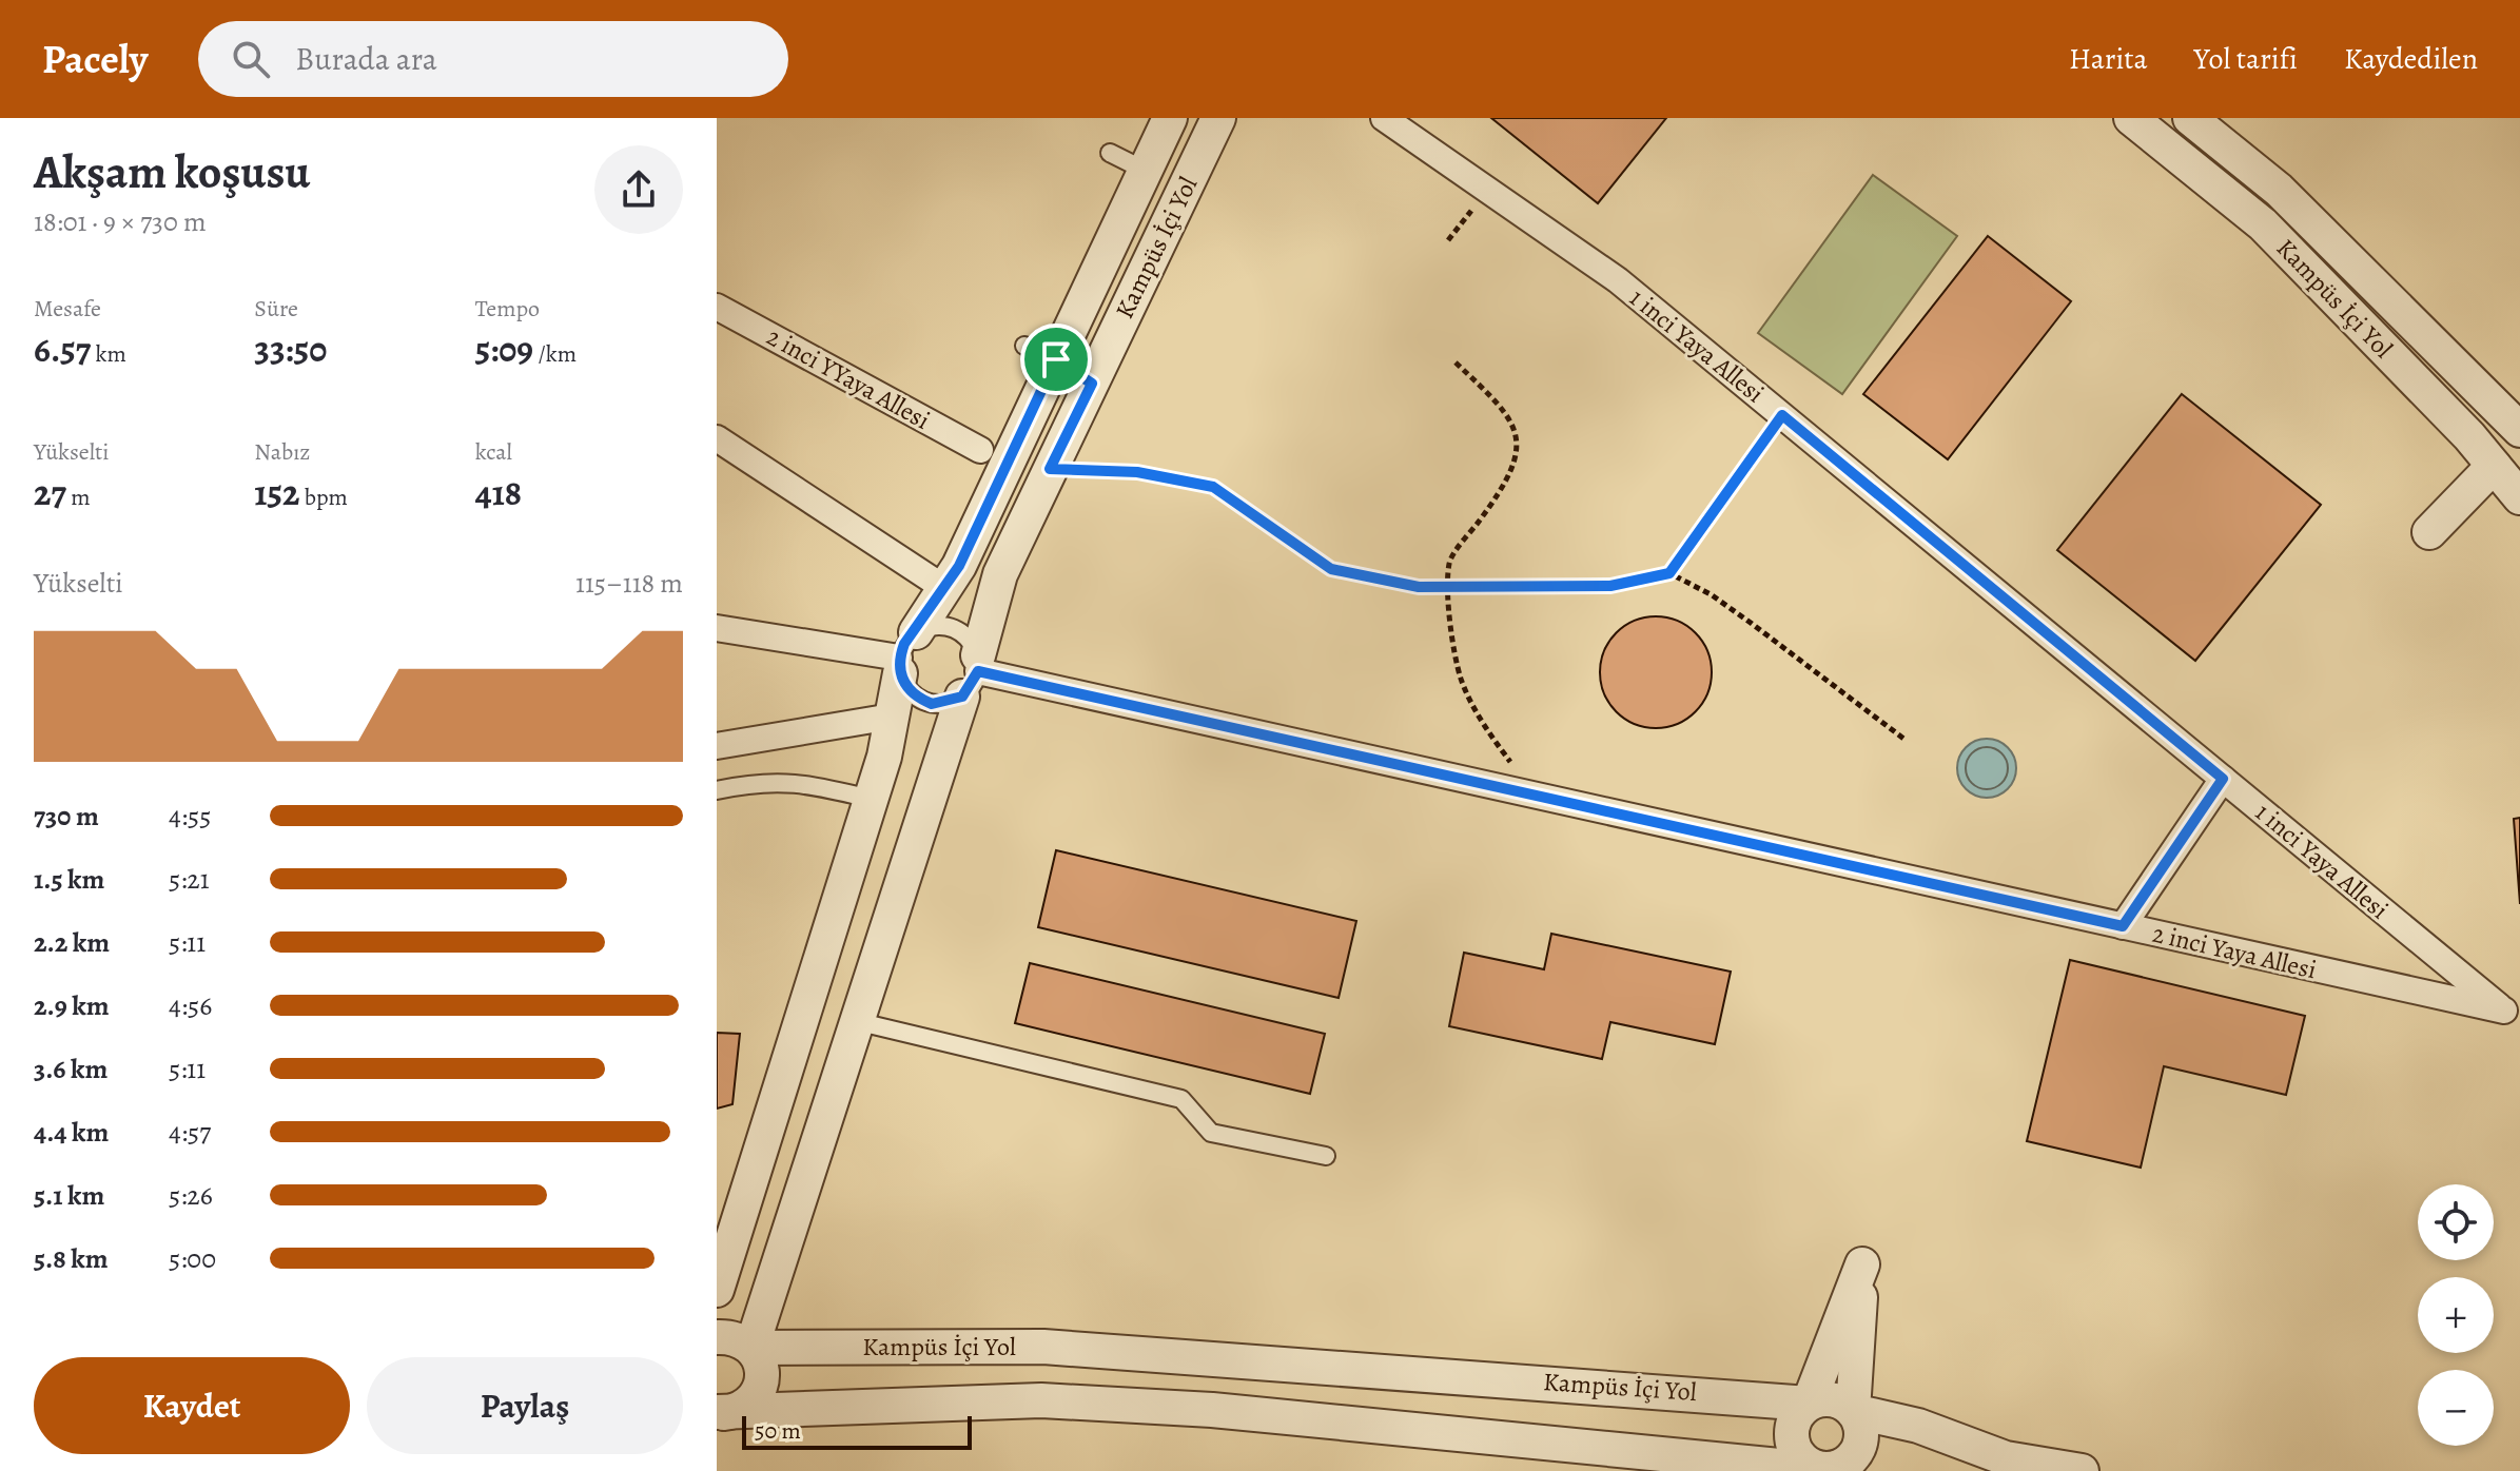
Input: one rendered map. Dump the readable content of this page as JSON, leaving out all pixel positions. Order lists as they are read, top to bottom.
{
  "streets": {
    "street": [
      "Kampüs İçi Yol",
      "1 inci Yaya Allesi",
      "2 inci YYaya Allesi",
      "2 inci Yaya Allesi"
    ]
  },
  "crossings": [
    ["Kampüs İçi Yol", "2 inci Yaya Allesi"],
    ["1 inci Yaya Allesi", "2 inci Yaya Allesi"]
  ],
  "scale_bar": "50 m",
  "page": {
    "header": "Pacely",
    "search": "Burada ara",
    "nav": ["Harita", "Yol tarifi", "Kaydedilen"],
    "heading": ["Akşam koşusu", "18:01 · 9 × 730 m"],
    "stats": [
      ["Mesafe", "6.57 km"],
      ["Süre", "33:50"],
      ["Tempo", "5:09 /km"],
      ["Yükselti", "27 m"],
      ["Nabız", "152 bpm"],
      ["kcal", "418"]
    ],
    "chart": ["Yükselti", "115–118 m"],
    "list": [
      {
        "name": "730 m",
        "note": "4:55"
      },
      {
        "name": "1.5 km",
        "note": "5:21"
      },
      {
        "name": "2.2 km",
        "note": "5:11"
      },
      {
        "name": "2.9 km",
        "note": "4:56"
      },
      {
        "name": "3.6 km",
        "note": "5:11"
      },
      {
        "name": "4.4 km",
        "note": "4:57"
      },
      {
        "name": "5.1 km",
        "note": "5:26"
      },
      {
        "name": "5.8 km",
        "note": "5:00"
      }
    ],
    "map_buttons": ["+", "−"],
    "buttons": ["Kaydet", "Paylaş"],
    "scale": "50 m"
  }
}
